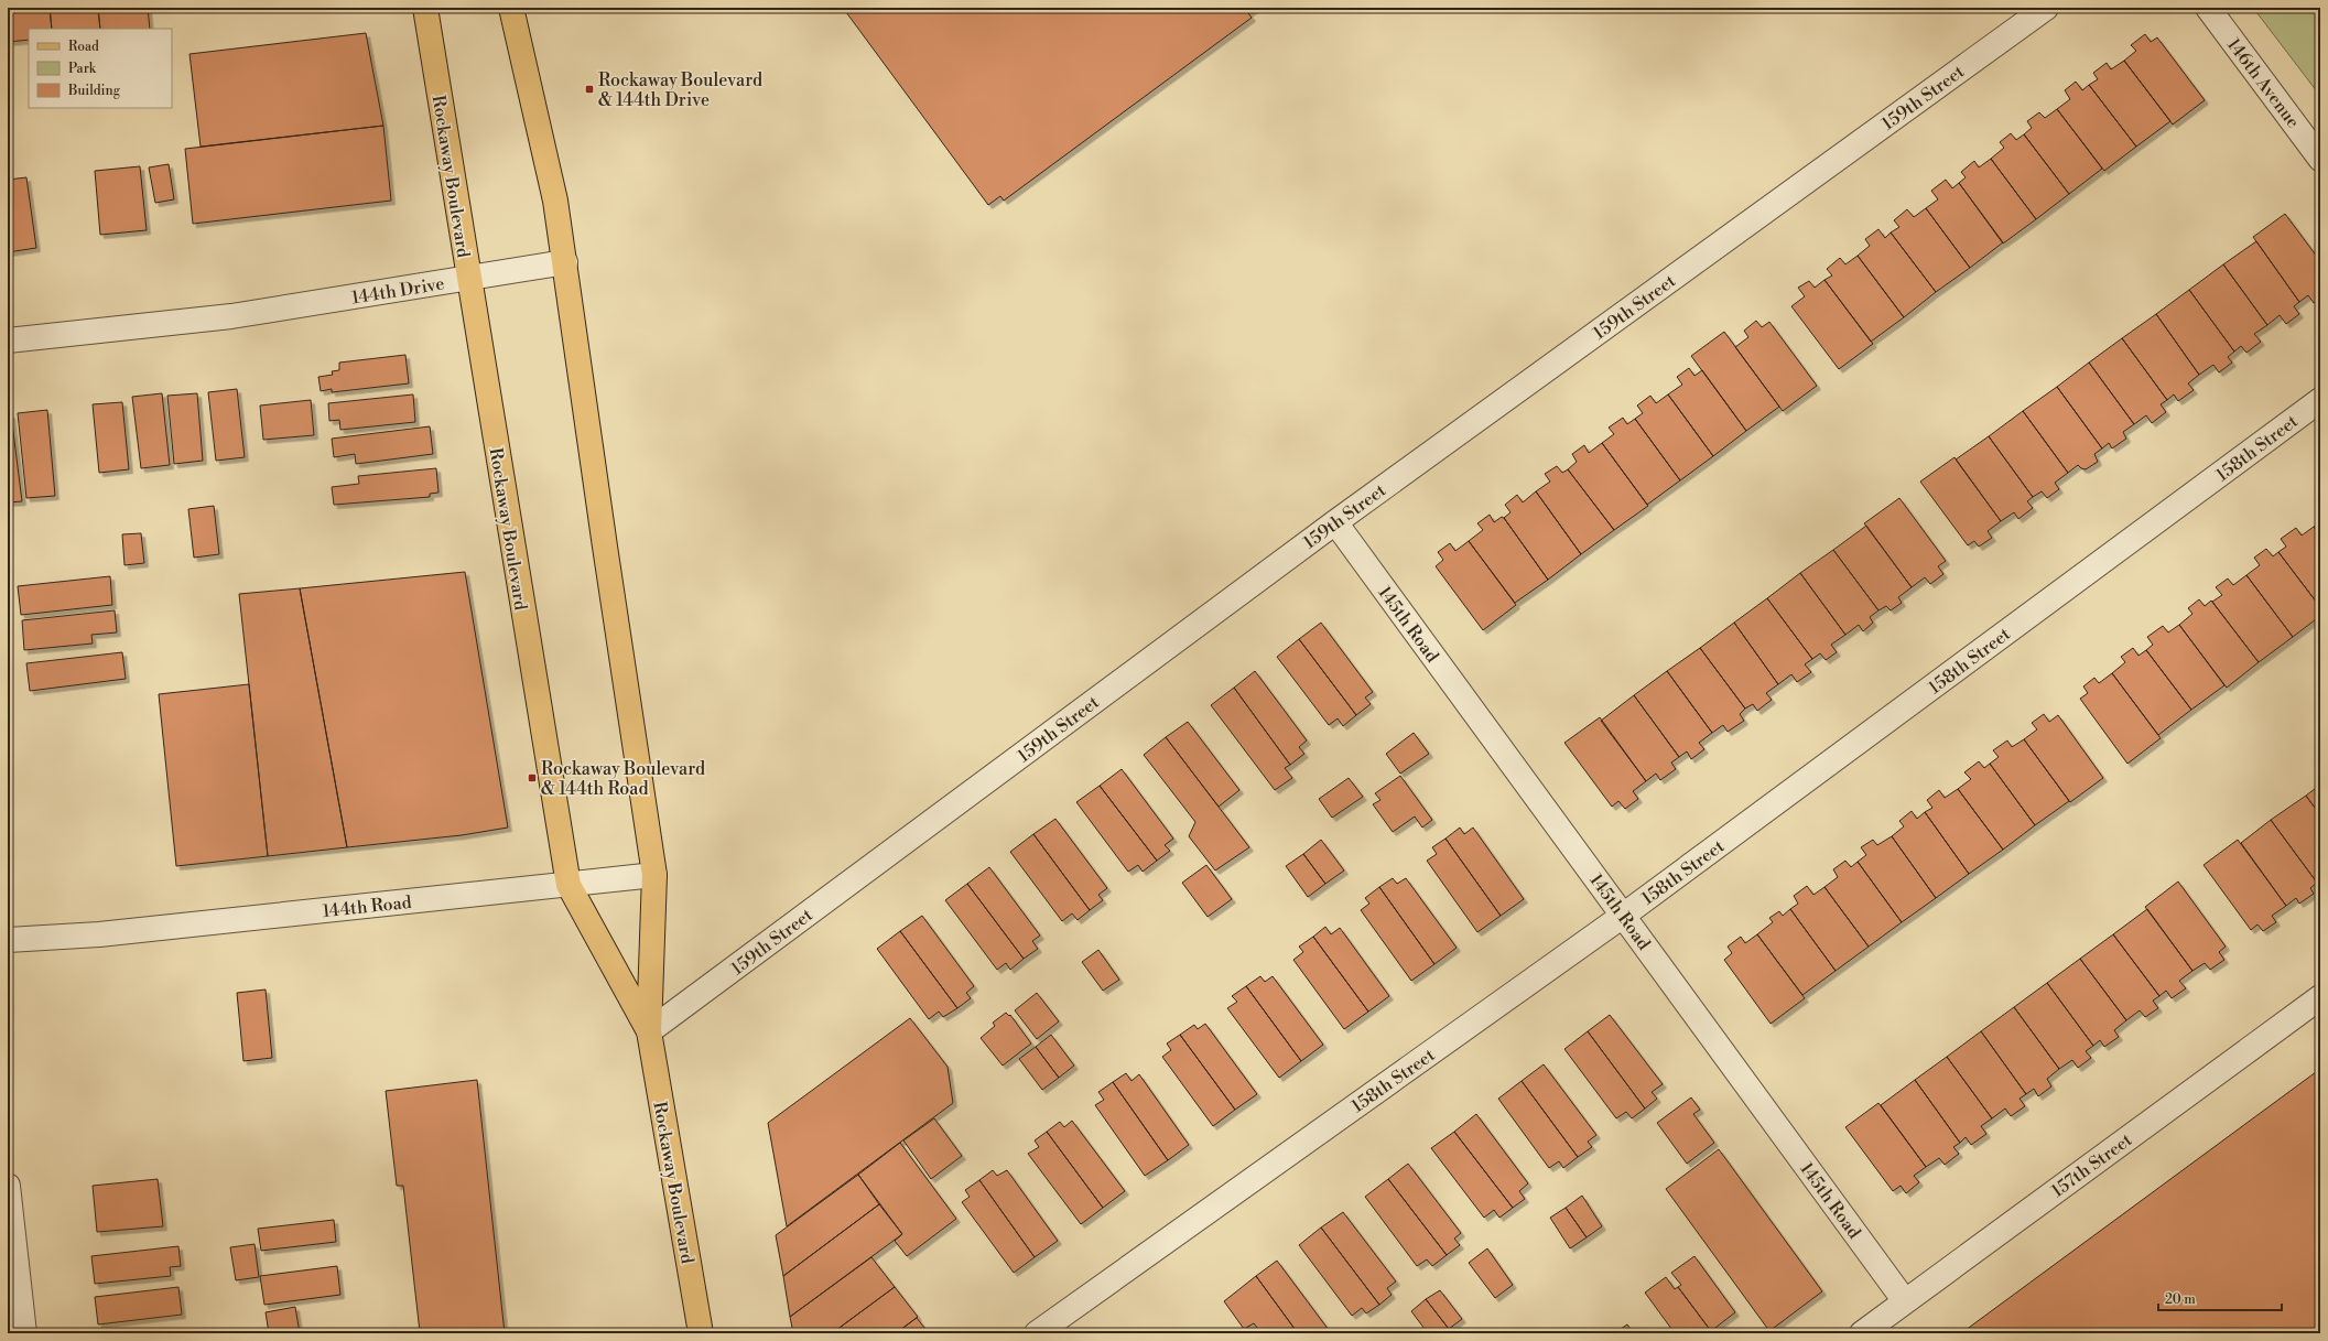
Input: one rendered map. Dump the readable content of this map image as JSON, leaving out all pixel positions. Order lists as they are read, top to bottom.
{
  "streets": {
    "main road": ["Rockaway Boulevard"],
    "street": [
      "146th Avenue",
      "159th Street",
      "144th Drive",
      "158th Street",
      "145th Road",
      "144th Road",
      "157th Street"
    ]
  },
  "crossings": [
    ["159th Street", "Rockaway Boulevard"],
    ["159th Street", "145th Road"],
    ["Rockaway Boulevard", "144th Drive"],
    ["Rockaway Boulevard", "144th Road"],
    ["158th Street", "145th Road"],
    ["145th Road", "157th Street"]
  ],
  "places": {
    "transit": ["Rockaway Boulevard & 144th Drive", "Rockaway Boulevard & 144th Road"]
  },
  "legend": ["Road", "Park", "Building"],
  "scale_bar": "20 m"
}
